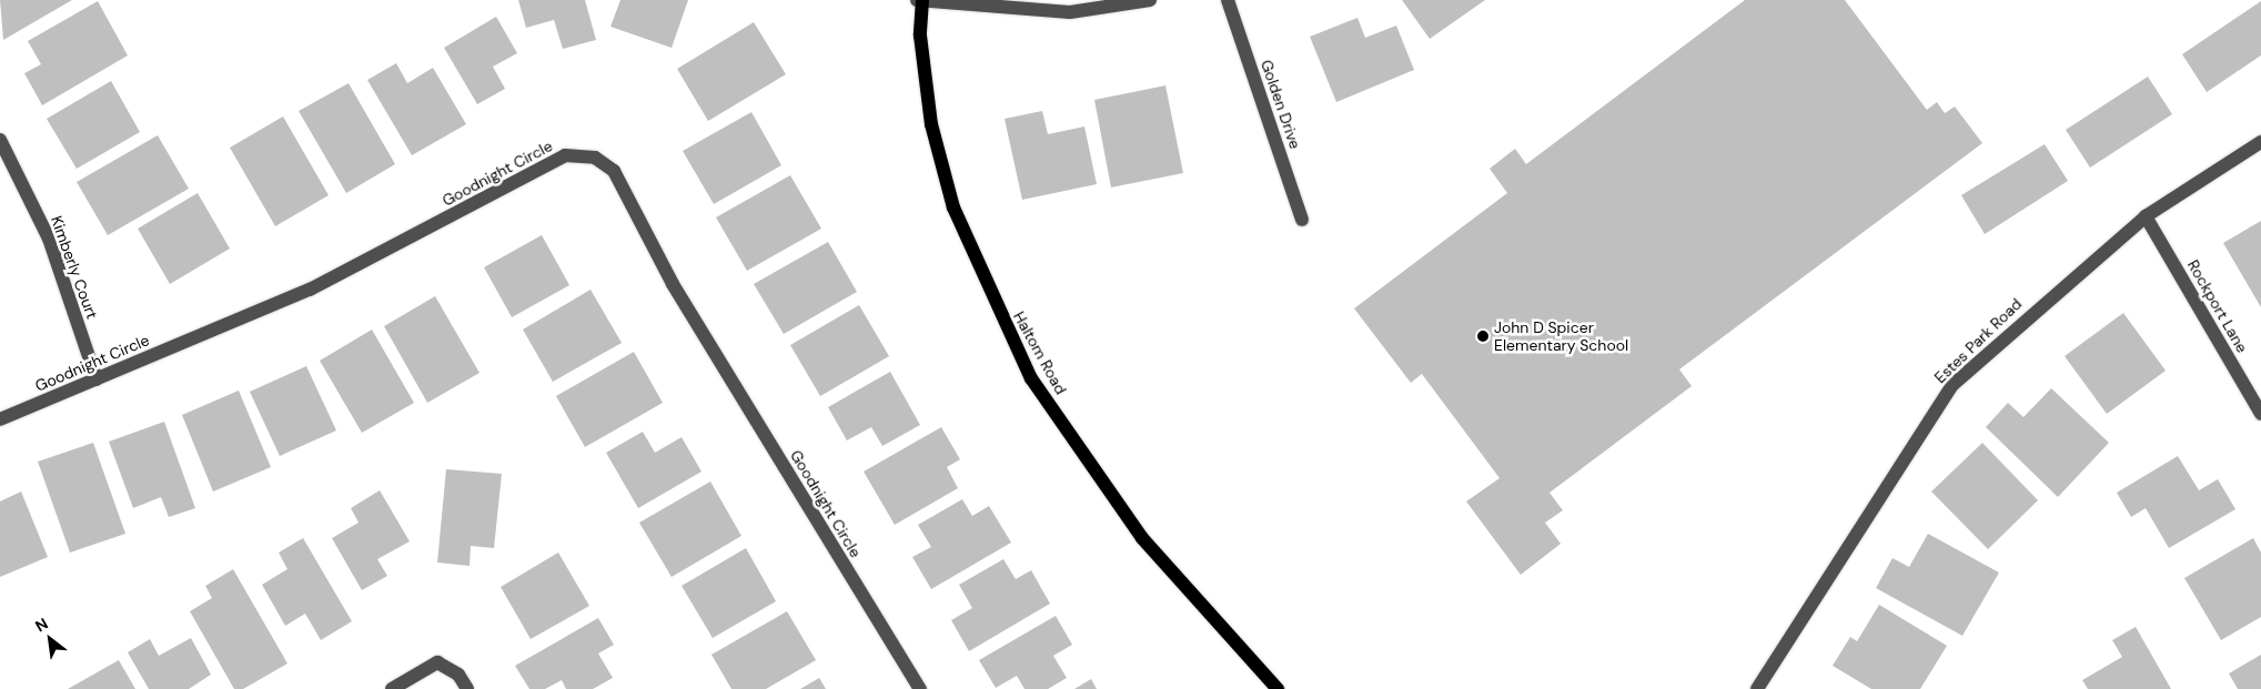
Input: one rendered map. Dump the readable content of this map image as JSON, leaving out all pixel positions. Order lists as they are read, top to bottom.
{
  "streets": {
    "main road": ["Haltom Road"],
    "street": [
      "Golden Drive",
      "Goodnight Circle",
      "Kimberly Court",
      "Rockport Lane",
      "Estes Park Road"
    ]
  },
  "crossings": [
    ["Goodnight Circle", "Kimberly Court"],
    ["Rockport Lane", "Estes Park Road"]
  ],
  "places": ["John D Spicer Elementary School"],
  "north": "top left"
}
